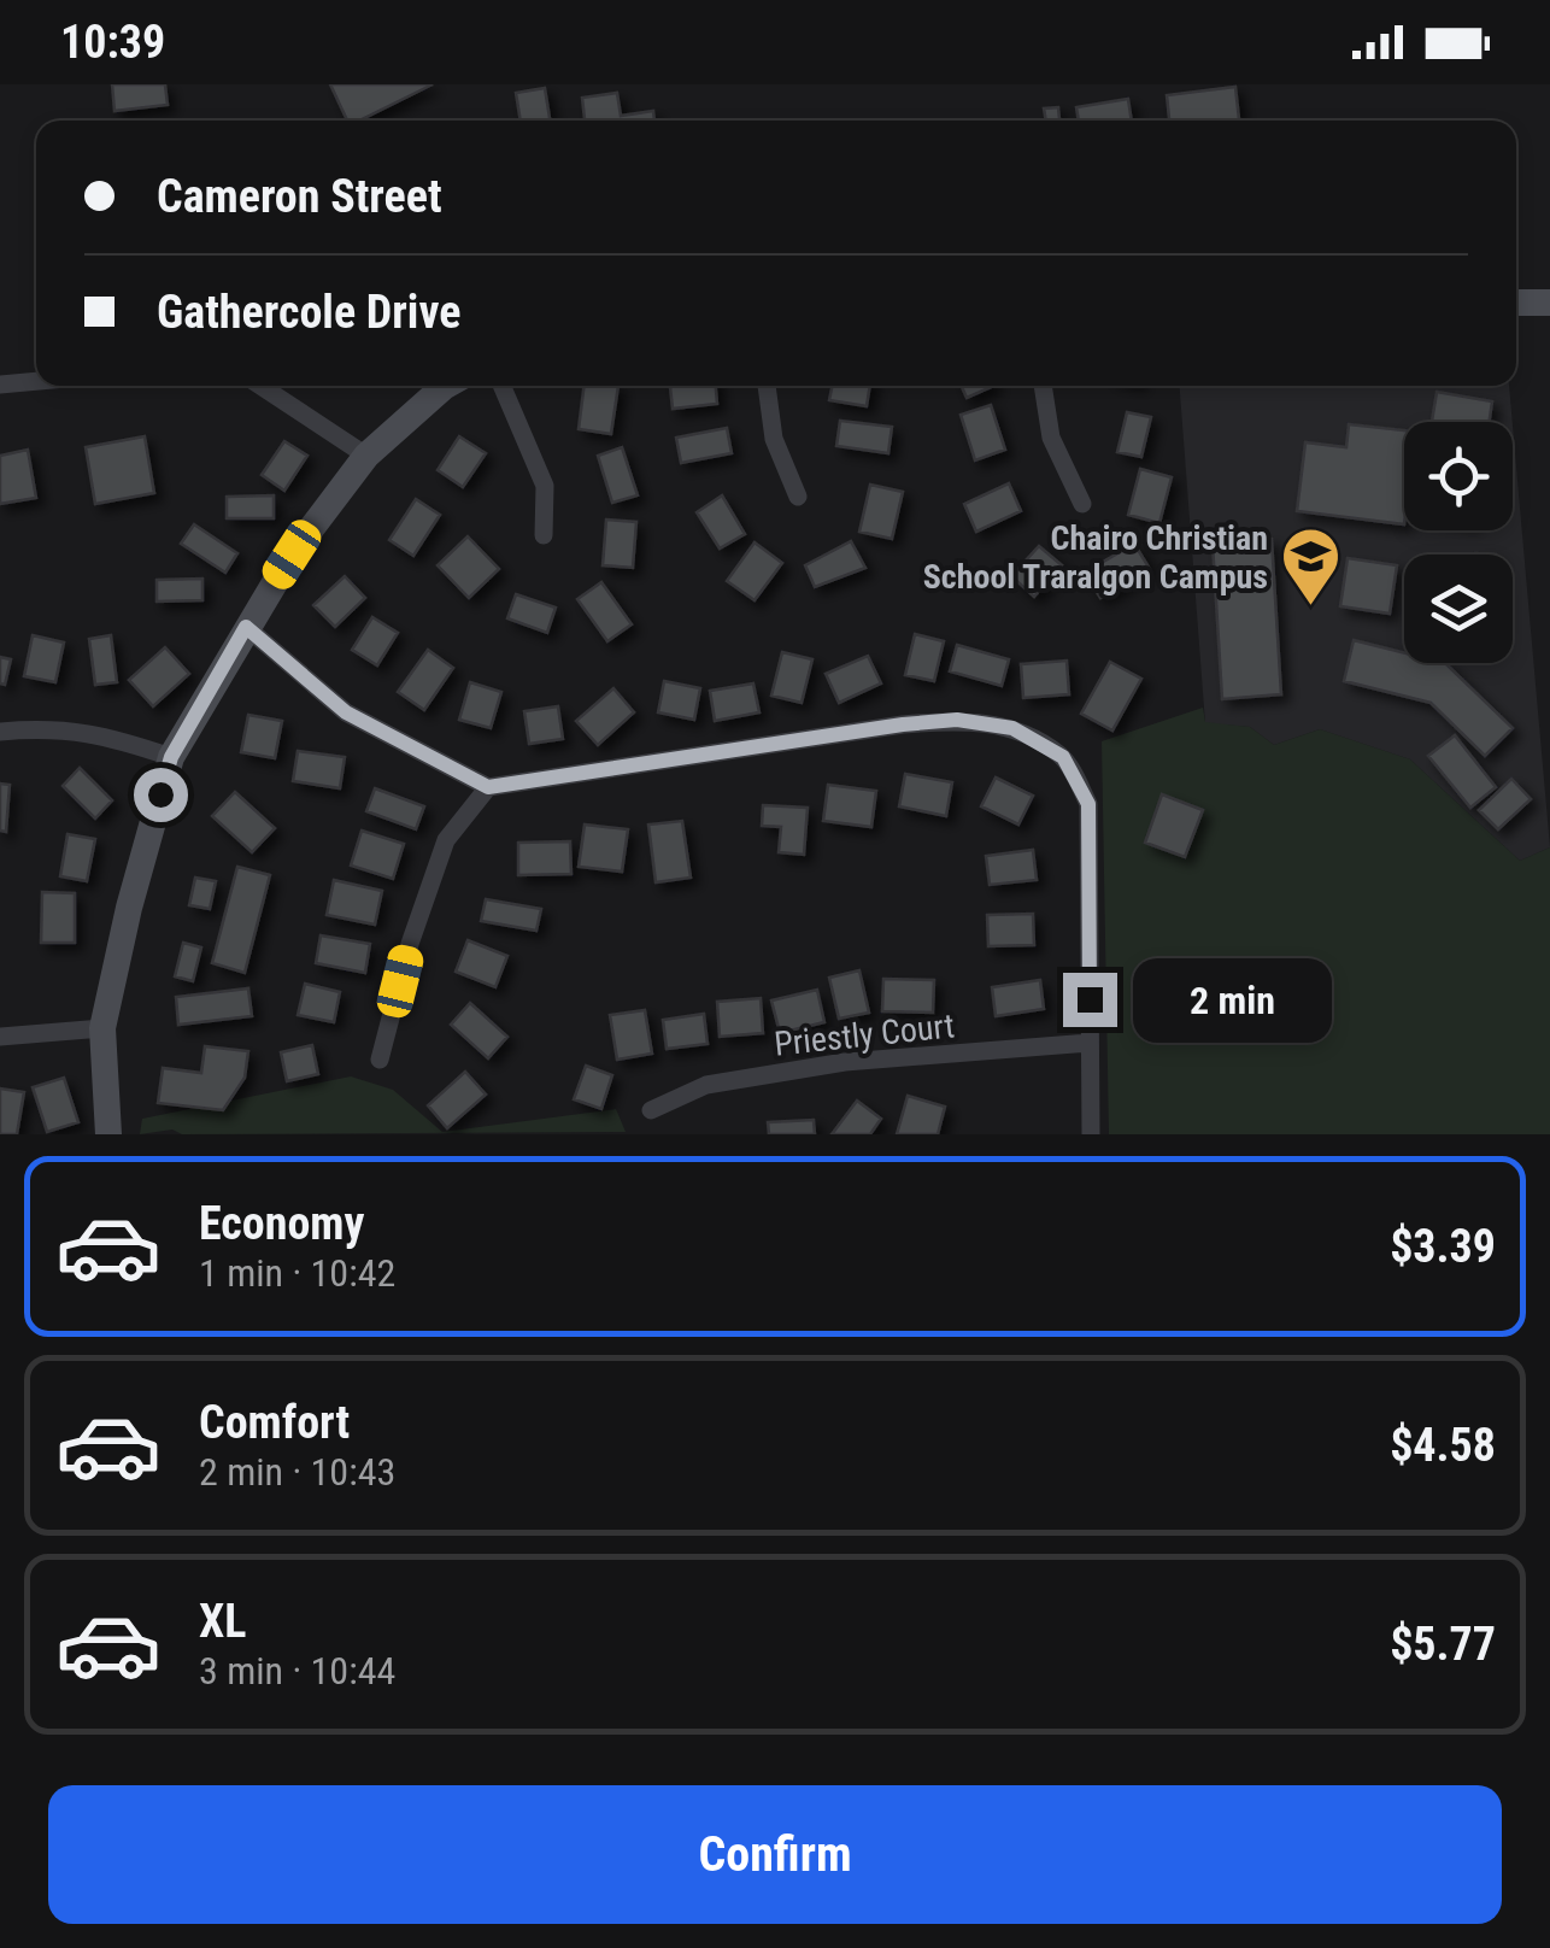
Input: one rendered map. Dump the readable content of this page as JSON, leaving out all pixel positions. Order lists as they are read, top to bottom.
{
  "streets": {
    "street": ["Priestly Court"]
  },
  "places": {
    "school or university": ["Chairo Christian School Traralgon Campus"]
  },
  "page": {
    "status": "10:39",
    "banner": ["Cameron Street", "Gathercole Drive"],
    "bubble": "2 min",
    "list": [
      {
        "name": "Economy",
        "note": "1 min · 10:42",
        "value": "$3.39"
      },
      {
        "name": "Comfort",
        "note": "2 min · 10:43",
        "value": "$4.58"
      },
      {
        "name": "XL",
        "note": "3 min · 10:44",
        "value": "$5.77"
      }
    ],
    "buttons": "Confirm"
  }
}
